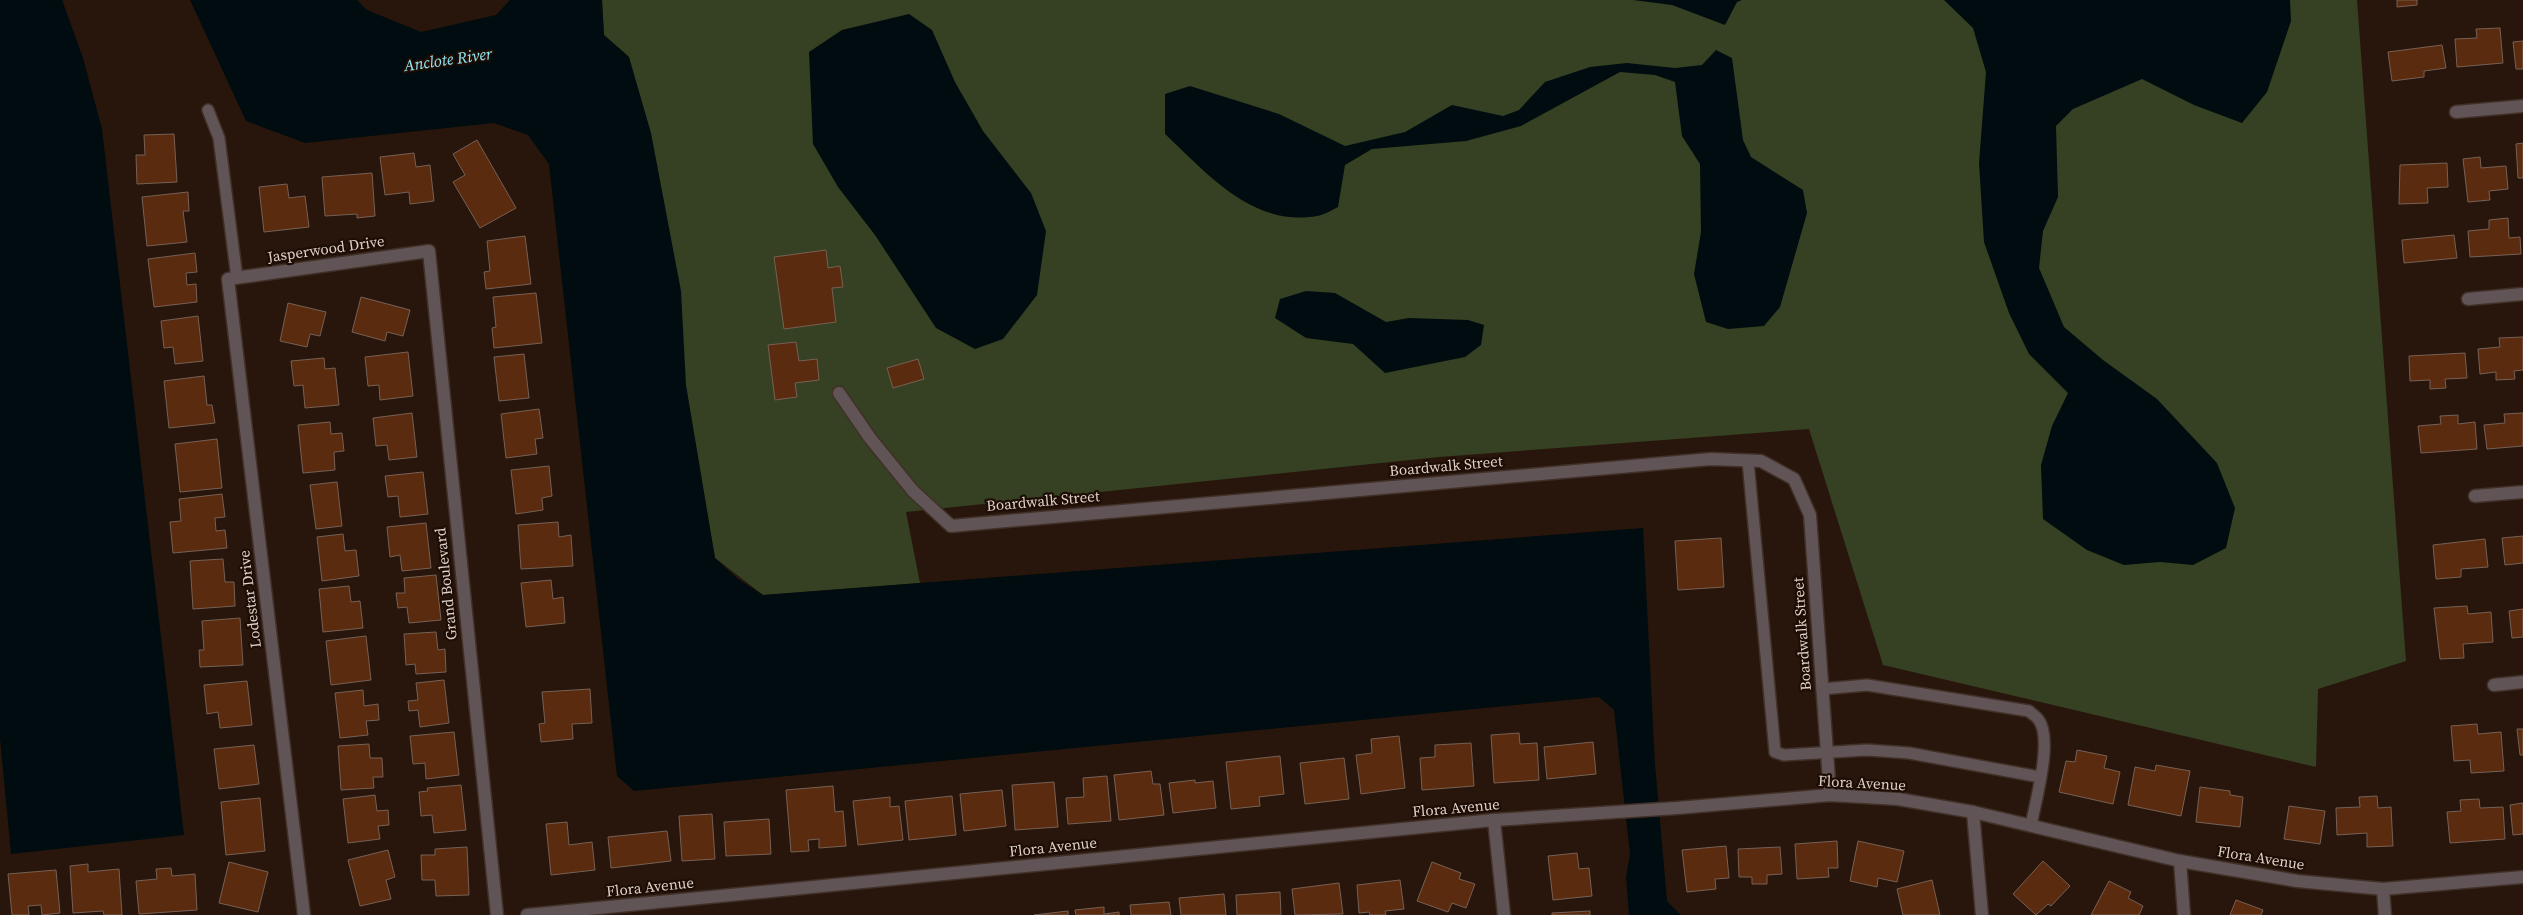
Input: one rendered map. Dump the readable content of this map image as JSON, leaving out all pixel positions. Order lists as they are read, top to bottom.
{
  "streets": {
    "street": [
      "Jasperwood Drive",
      "Boardwalk Street",
      "Grand Boulevard",
      "Lodestar Drive",
      "Flora Avenue"
    ]
  },
  "crossings": [
    ["Jasperwood Drive", "Grand Boulevard"],
    ["Jasperwood Drive", "Lodestar Drive"],
    ["Boardwalk Street", "Flora Avenue"]
  ],
  "water": ["Anclote River"]
}
